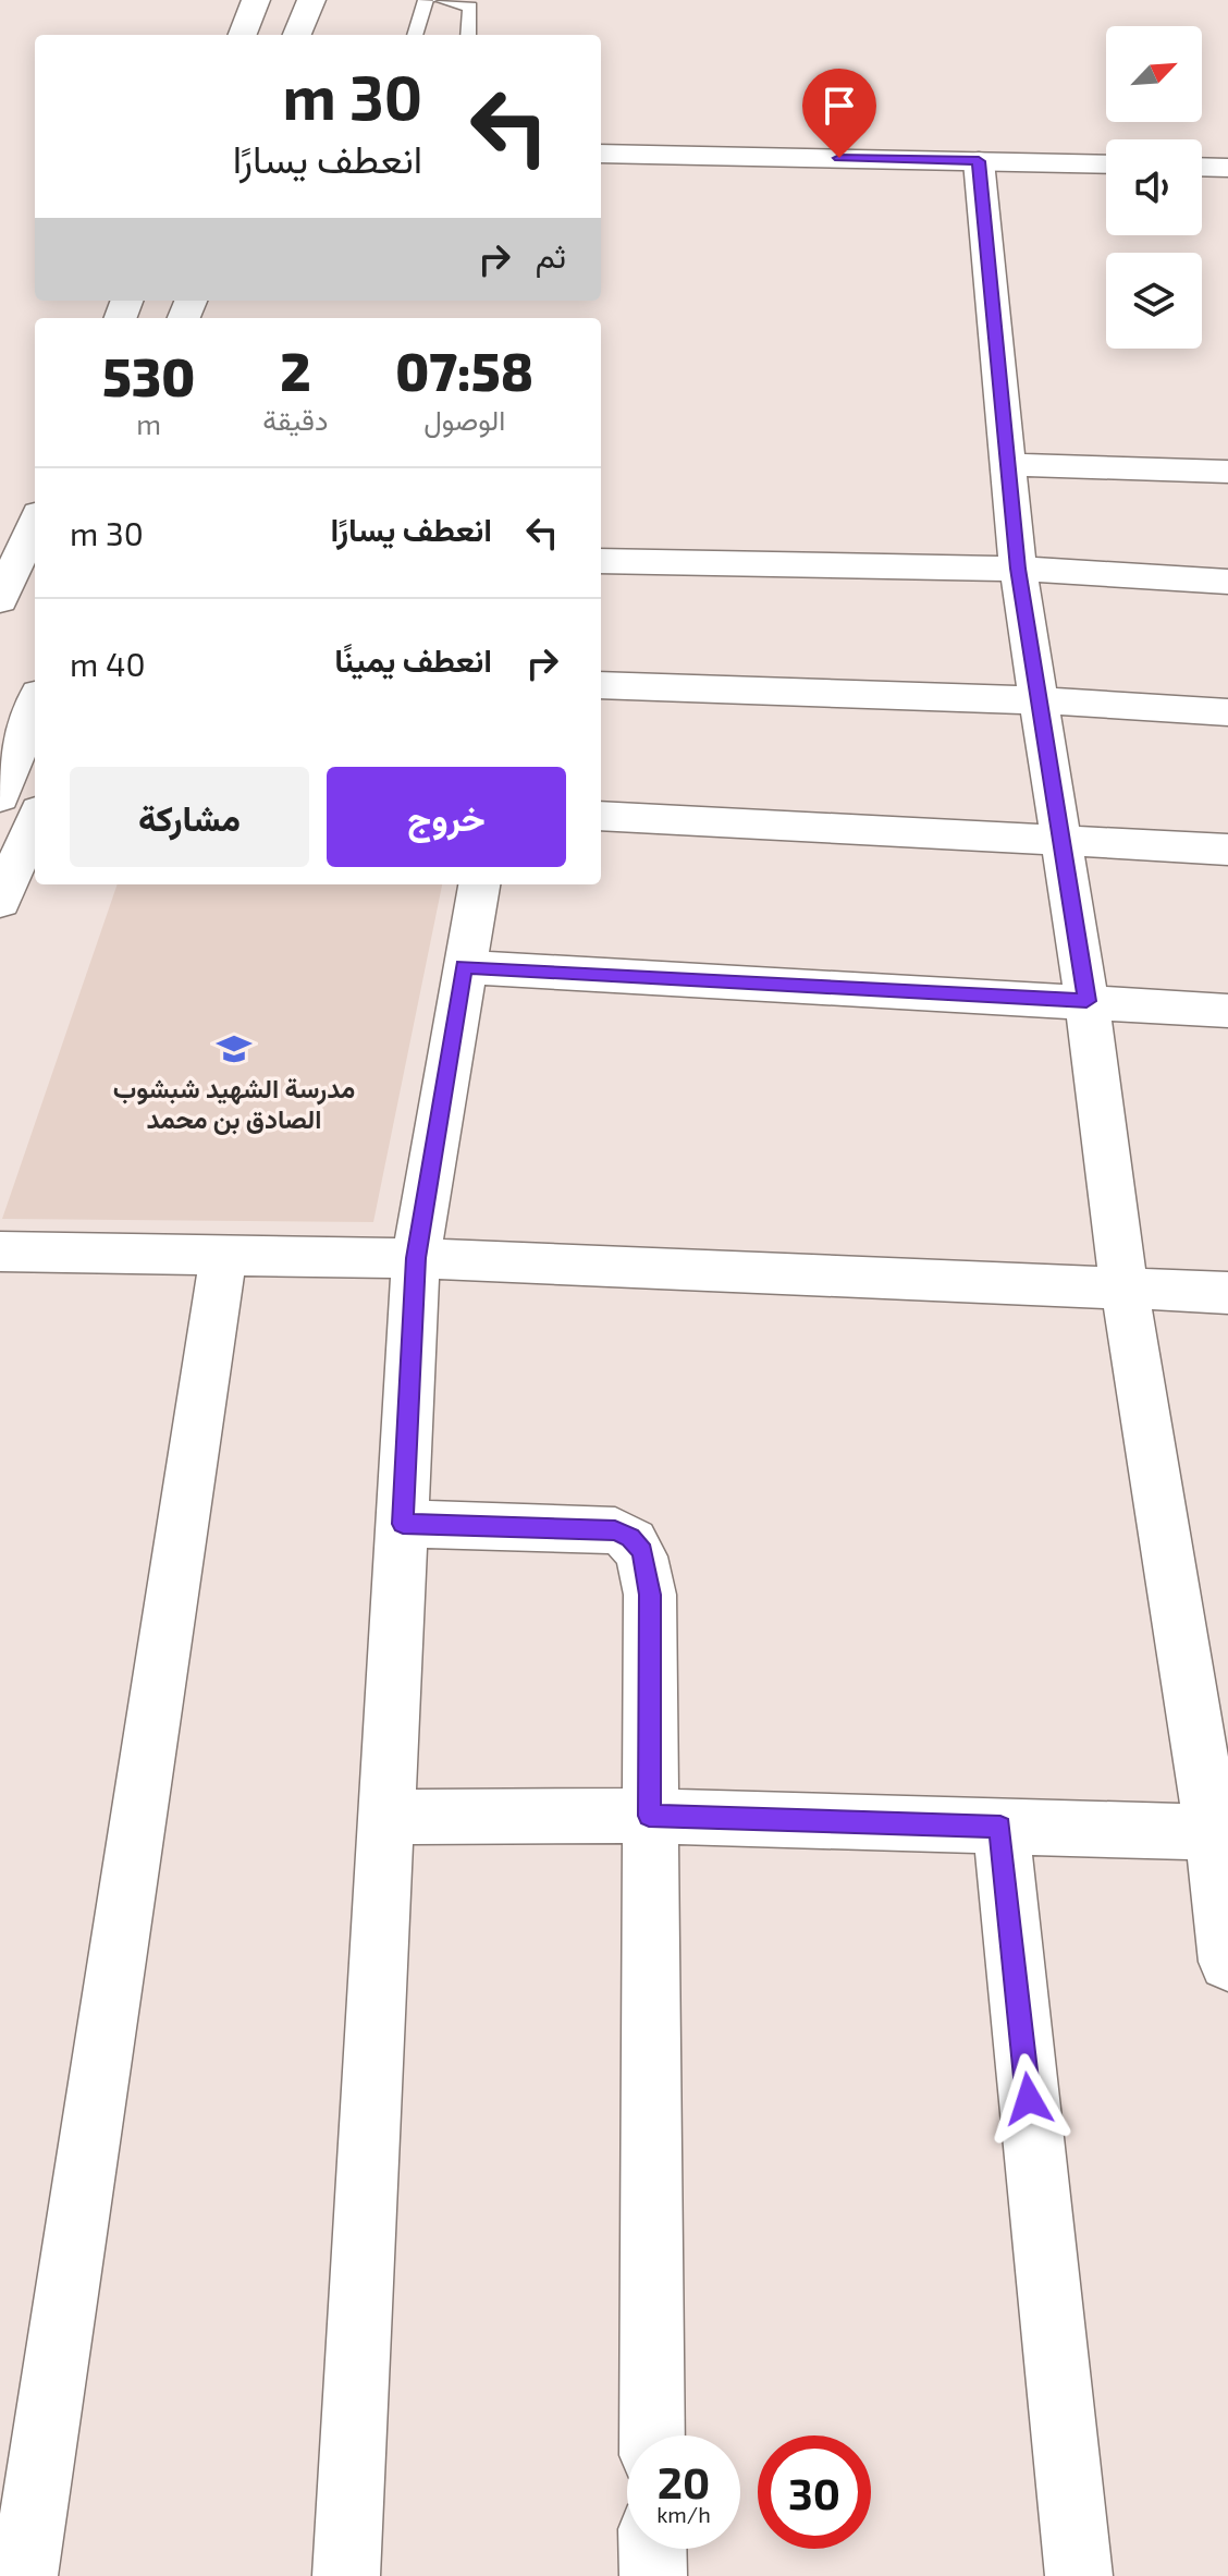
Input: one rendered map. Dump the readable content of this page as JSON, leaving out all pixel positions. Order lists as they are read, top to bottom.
{
  "places": {
    "school or university": ["مدرسة الشهيد شبشوب الصادق بن محمد"]
  },
  "north": "top right",
  "page": {
    "turn": ["30 m", "انعطف يسارًا"],
    "then": "ثم",
    "eta": [
      "07:58",
      "الوصول",
      "2",
      "دقيقة",
      "530",
      "m"
    ],
    "list": [
      {
        "name": "انعطف يسارًا",
        "value": "30 m"
      },
      {
        "name": "انعطف يمينًا",
        "value": "40 m"
      }
    ],
    "buttons": ["خروج", "مشاركة"],
    "speed": "20 km/h",
    "limit": "30"
  }
}
